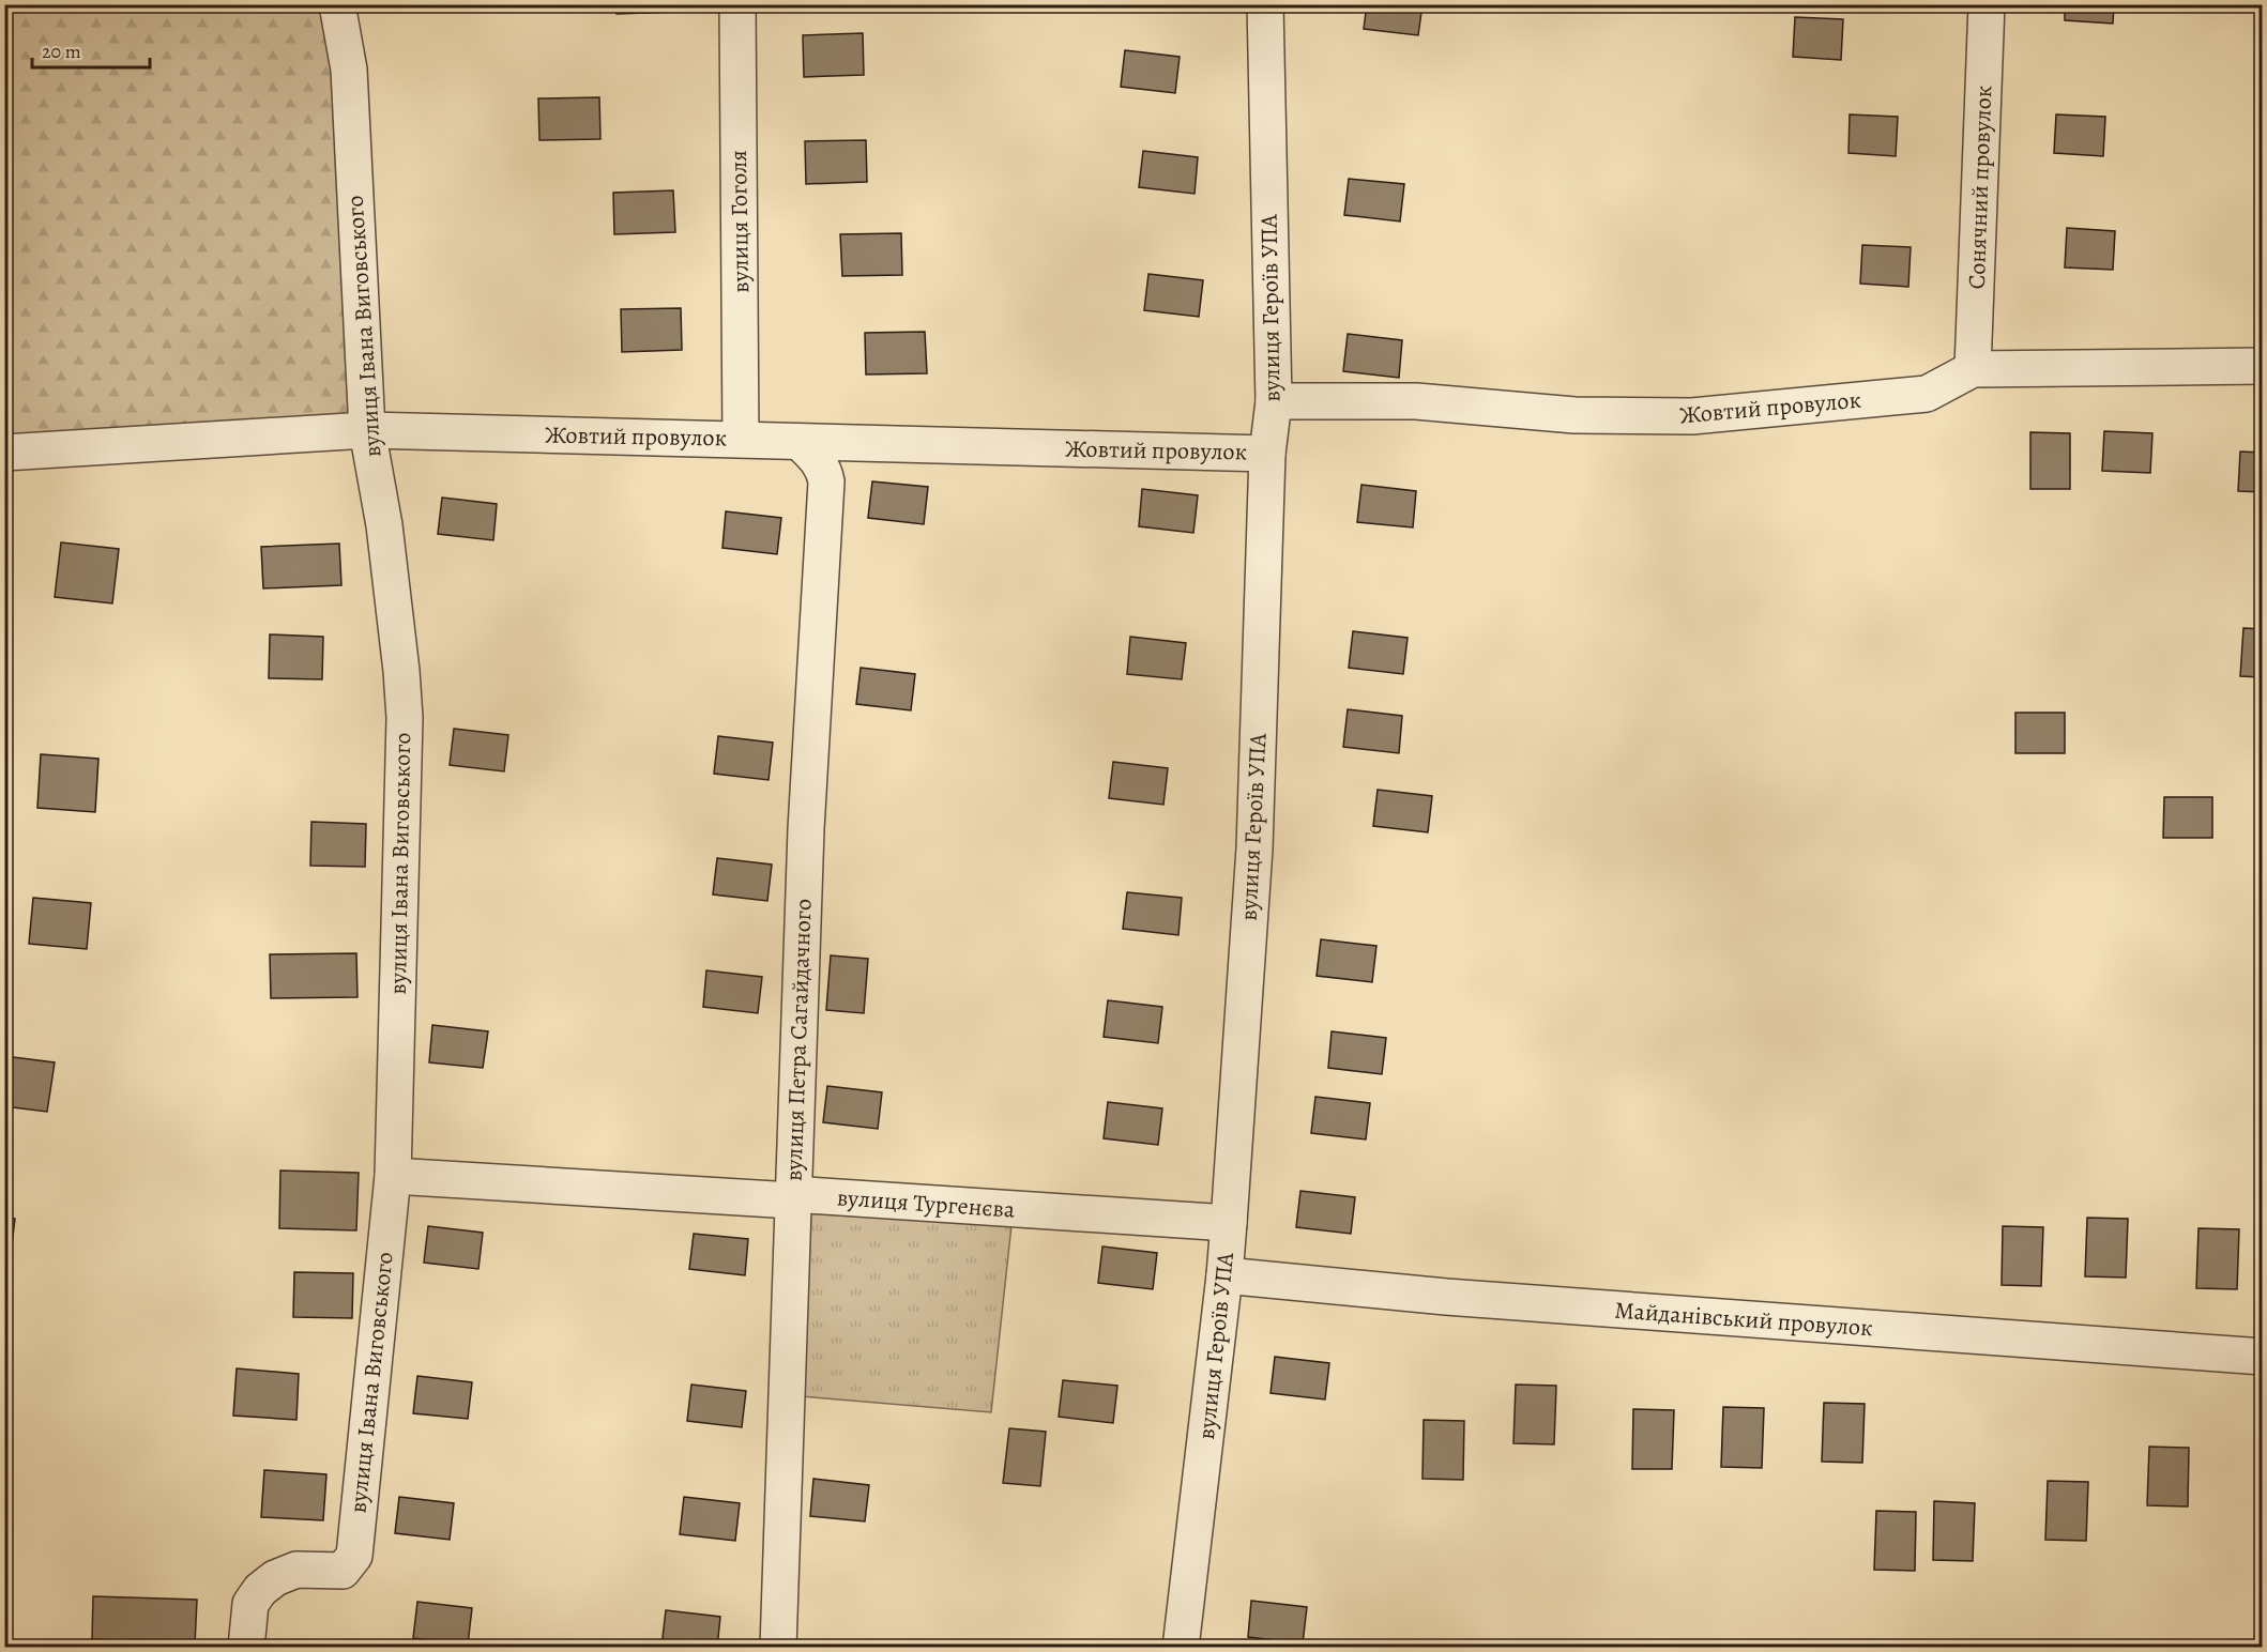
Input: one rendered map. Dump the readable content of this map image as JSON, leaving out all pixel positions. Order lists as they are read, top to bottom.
{
  "streets": {
    "street": [
      "Сонячний провулок",
      "вулиця Гоголя",
      "вулиця Героїв УПА",
      "вулиця Івана Виговського",
      "Жовтий провулок",
      "вулиця Петра Сагайдачного",
      "вулиця Тургенєва",
      "Майданівський провулок"
    ]
  },
  "crossings": [
    ["Сонячний провулок", "Жовтий провулок"],
    ["вулиця Гоголя", "Жовтий провулок"],
    ["вулиця Героїв УПА", "Жовтий провулок"],
    ["вулиця Героїв УПА", "вулиця Тургенєва"],
    ["вулиця Героїв УПА", "Майданівський провулок"],
    ["вулиця Івана Виговського", "Жовтий провулок"],
    ["вулиця Івана Виговського", "вулиця Тургенєва"],
    ["Жовтий провулок", "вулиця Петра Сагайдачного"],
    ["вулиця Петра Сагайдачного", "вулиця Тургенєва"]
  ],
  "scale_bar": "20 m"
}
